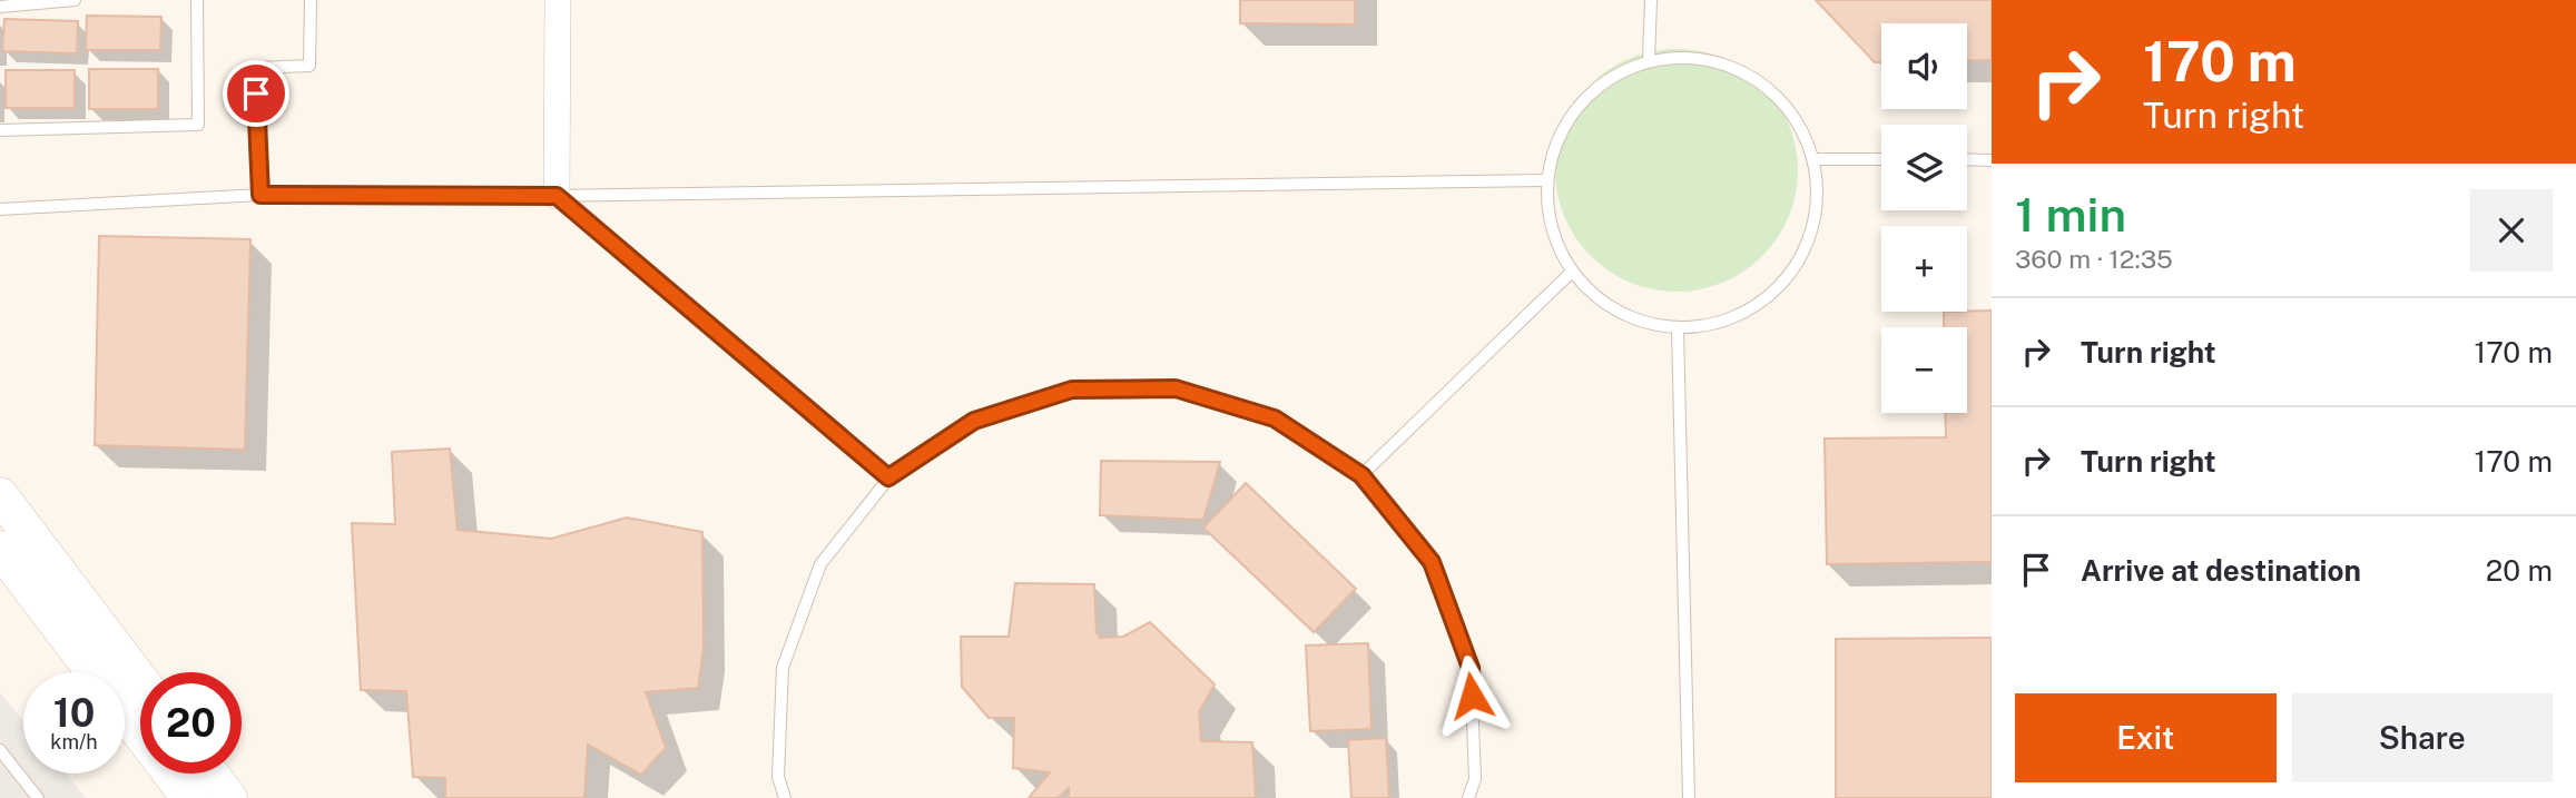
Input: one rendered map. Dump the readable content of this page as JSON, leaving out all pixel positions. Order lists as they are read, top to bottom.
{
  "page": {
    "turn": ["170 m", "Turn right"],
    "map_buttons": ["+", "−"],
    "heading": ["1 min", "360 m · 12:35"],
    "list": [
      {
        "name": "Turn right",
        "value": "170 m"
      },
      {
        "name": "Turn right",
        "value": "170 m"
      },
      {
        "name": "Arrive at destination",
        "value": "20 m"
      }
    ],
    "speed": "10 km/h",
    "limit": "20",
    "buttons": ["Exit", "Share"]
  }
}
